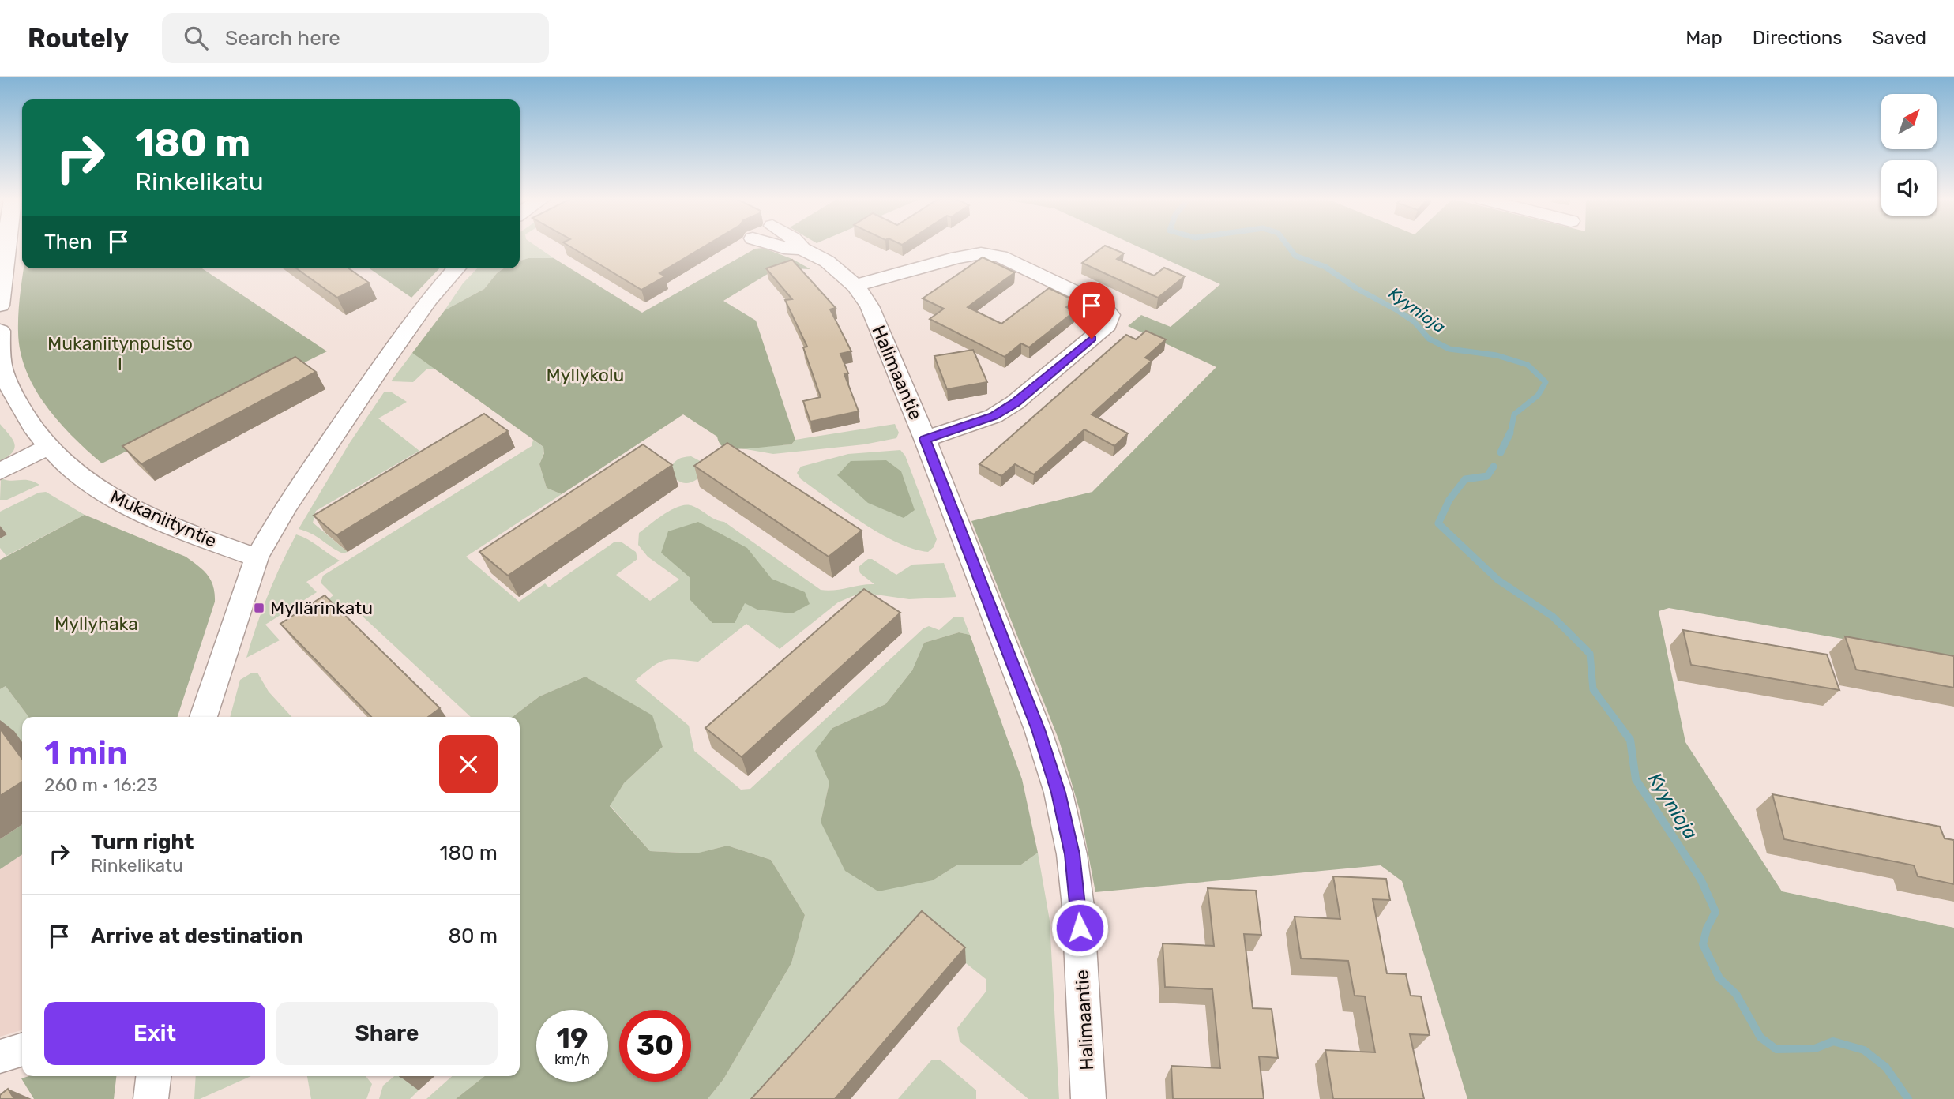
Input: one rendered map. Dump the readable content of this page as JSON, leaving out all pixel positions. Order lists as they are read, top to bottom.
{
  "streets": {
    "street": ["Halimaantie", "Mukaniityntie"]
  },
  "water": ["Kyynioja"],
  "parks": ["Mukaniitynpuisto I", "Myllykolu", "Myllyhaka"],
  "places": {
    "transit": ["Myllärinkatu"]
  },
  "north": "top right",
  "page": {
    "header": "Routely",
    "search": "Search here",
    "nav": ["Map", "Directions", "Saved"],
    "turn": ["180 m", "Rinkelikatu"],
    "then": "Then",
    "heading": ["1 min", "260 m · 16:23"],
    "list": [
      {
        "name": "Turn right",
        "note": "Rinkelikatu",
        "value": "180 m"
      },
      {
        "name": "Arrive at destination",
        "value": "80 m"
      }
    ],
    "buttons": ["Exit", "Share"],
    "speed": "19 km/h",
    "limit": "30"
  }
}
